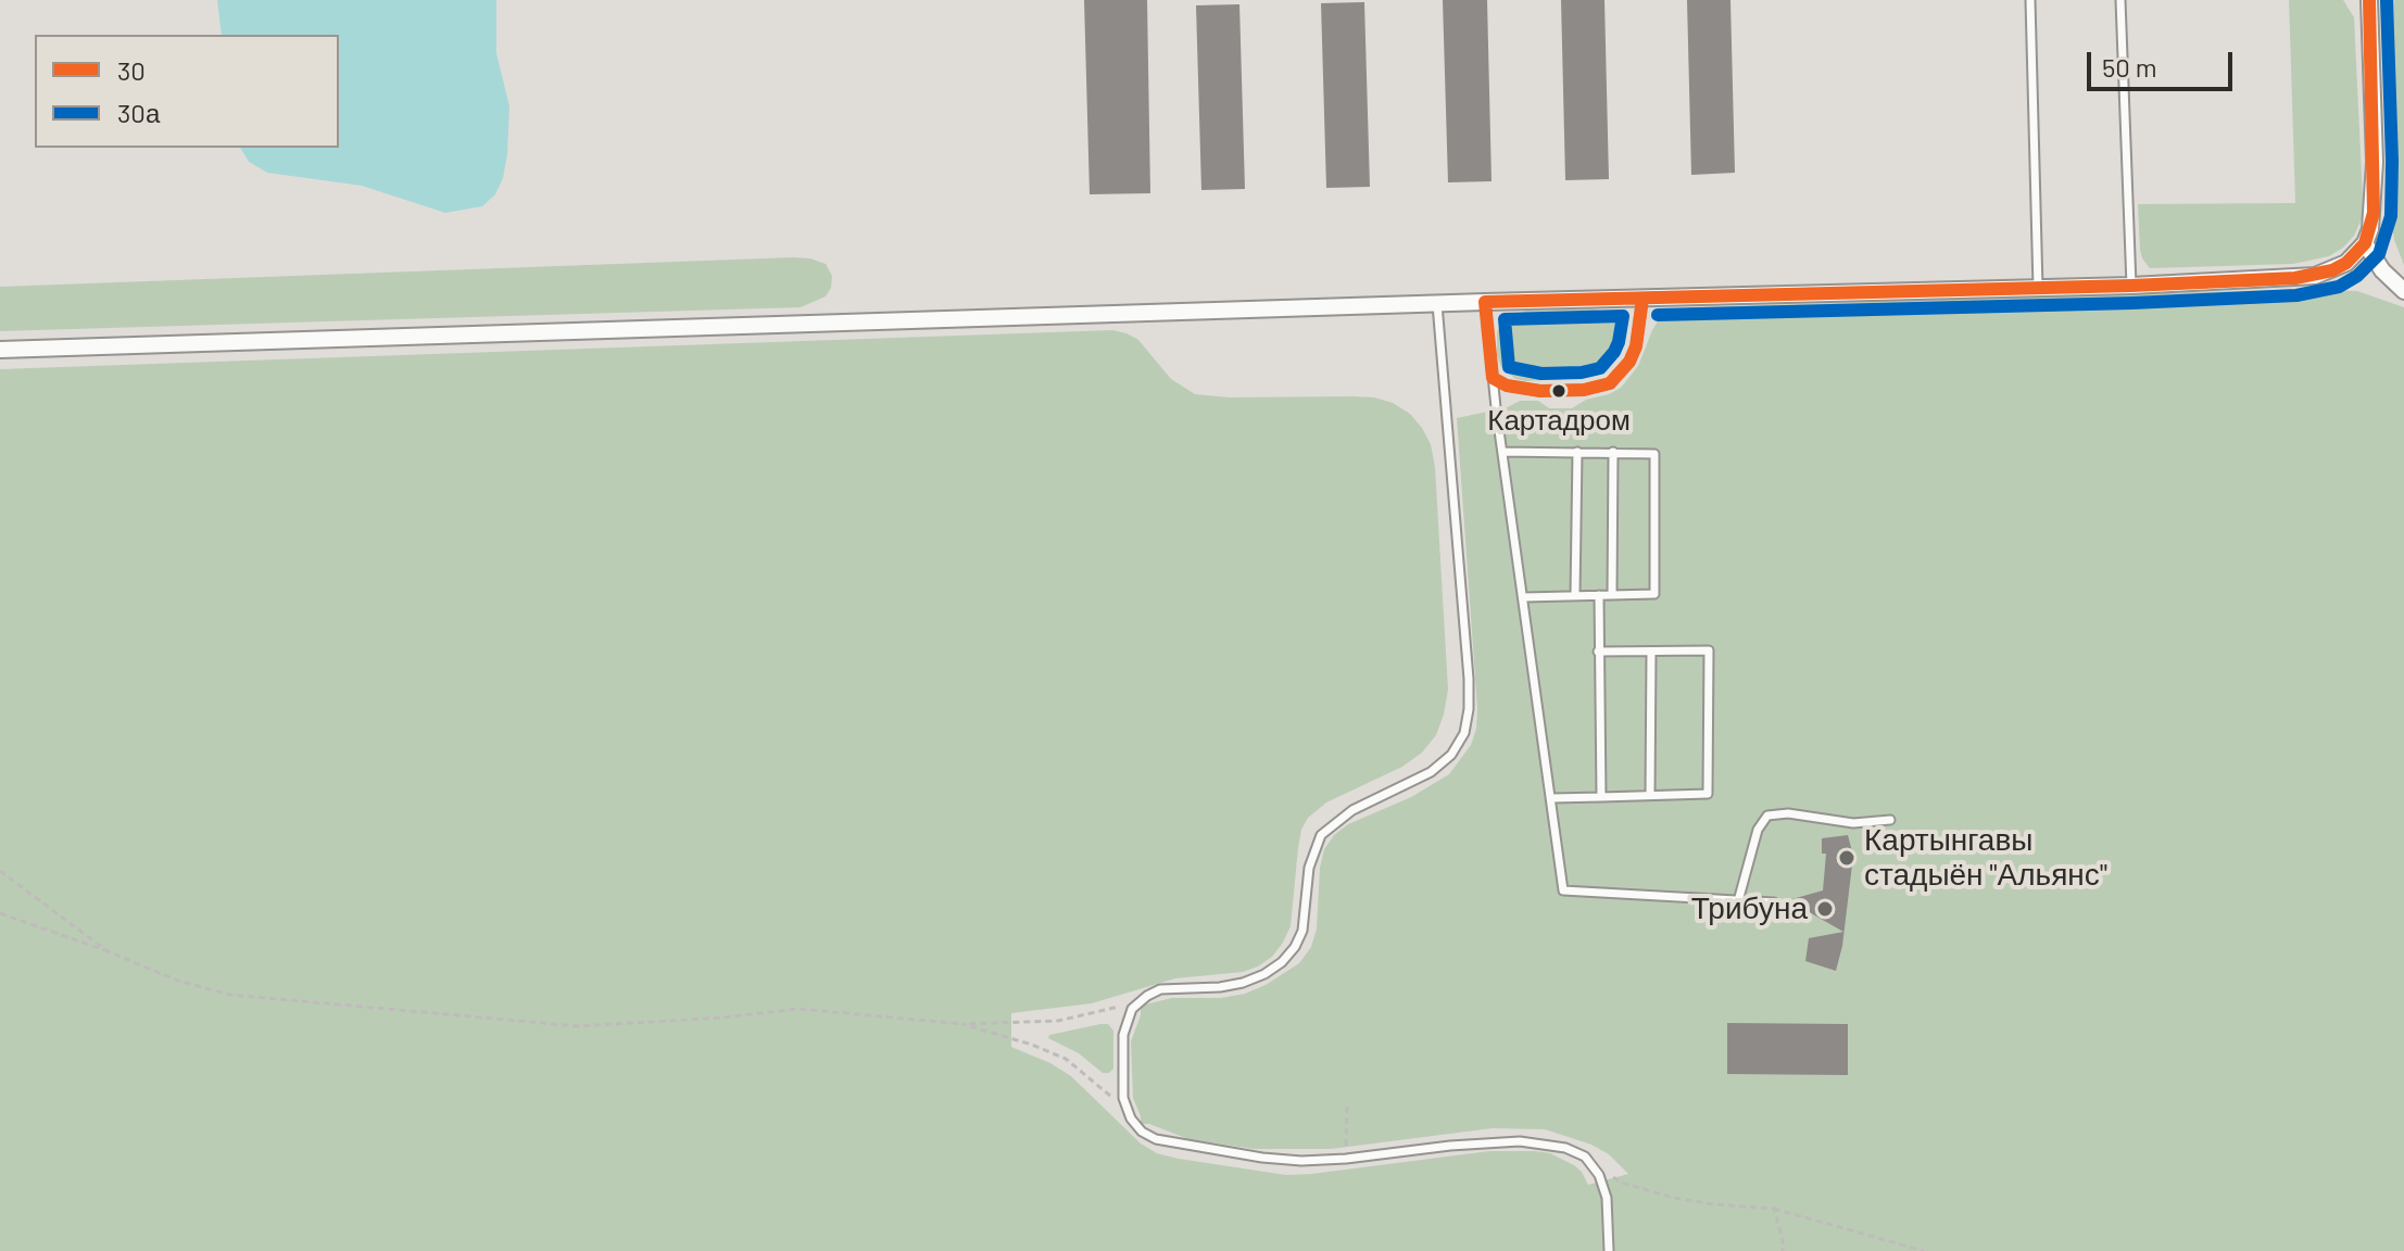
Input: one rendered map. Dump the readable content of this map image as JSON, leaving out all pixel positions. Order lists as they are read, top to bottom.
{
  "places": ["Картадром", "Картынгавы стадыён \"Альянс\"", "Трибуна"],
  "lines": ["transit line 30", "transit line 30а"],
  "legend": ["30", "30а"],
  "scale_bar": "50 m"
}
